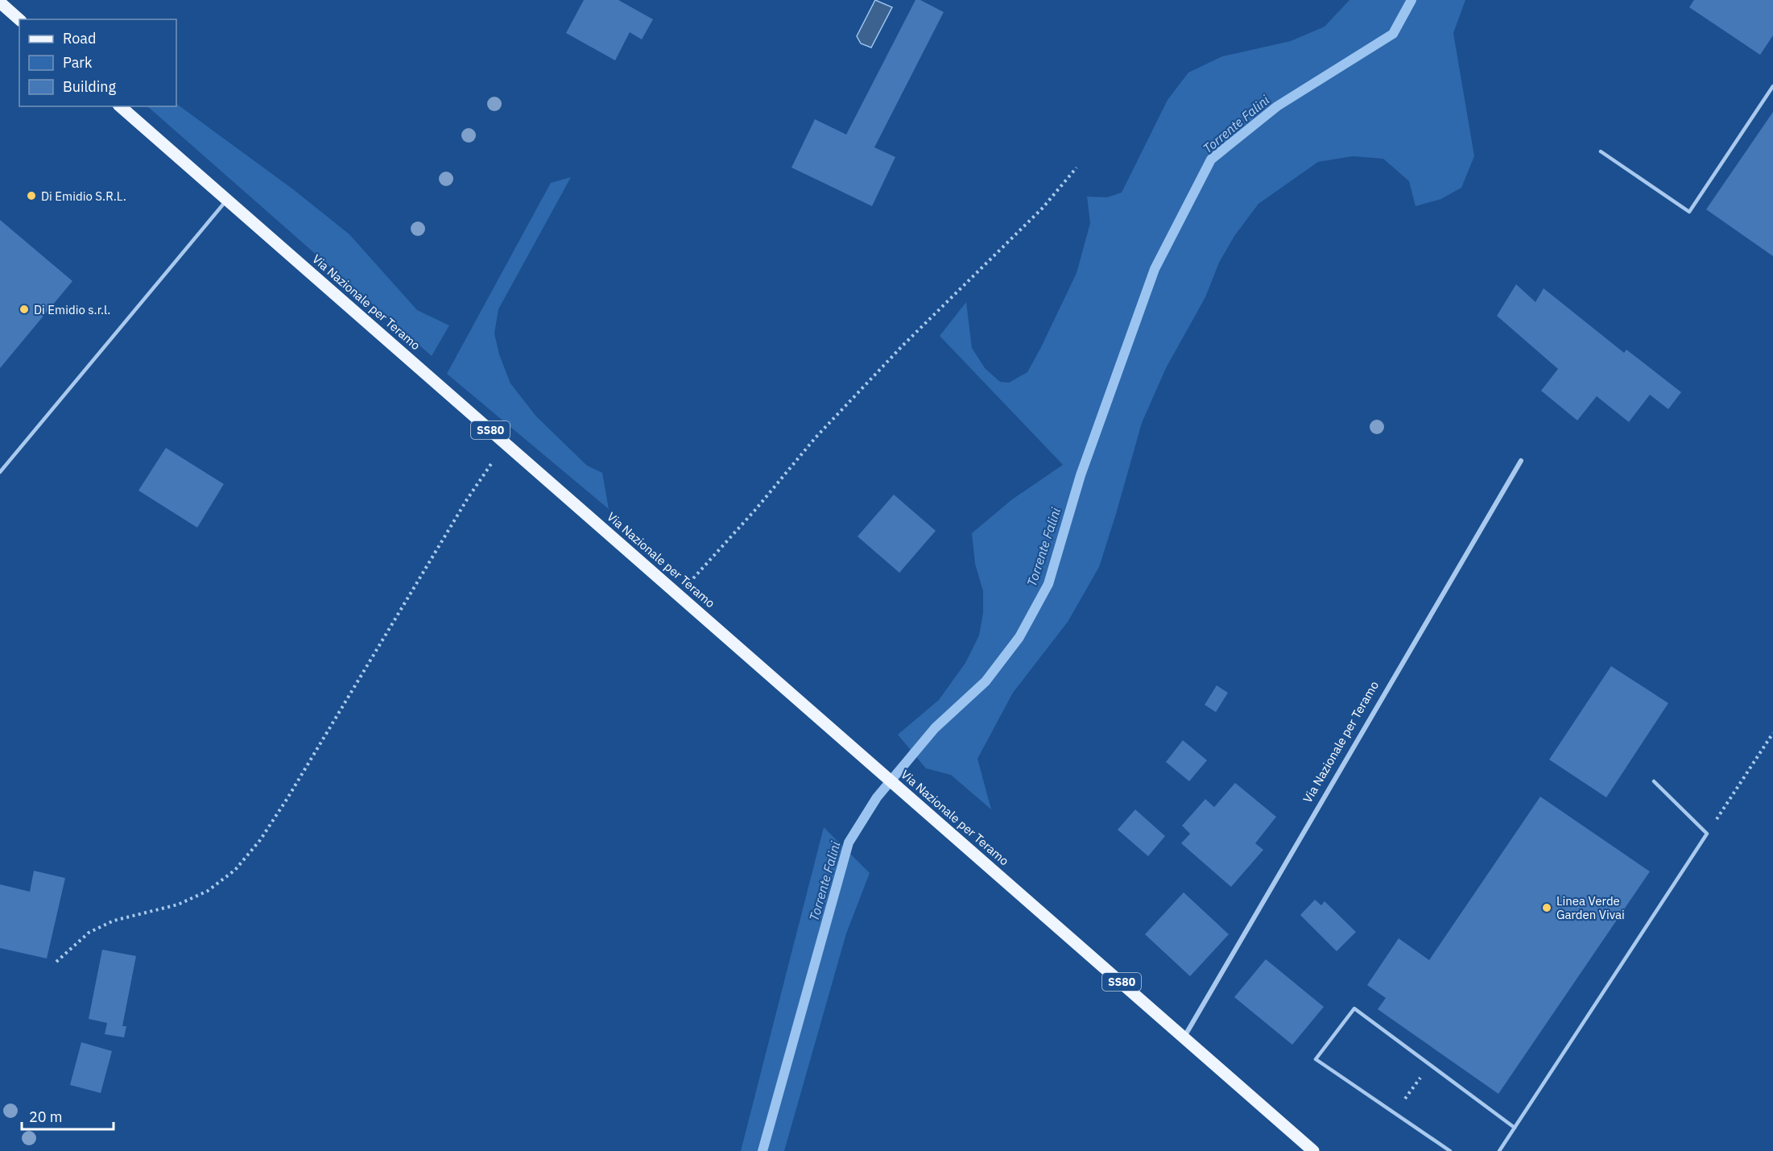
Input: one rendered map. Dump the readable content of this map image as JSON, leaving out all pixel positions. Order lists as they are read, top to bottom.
{
  "streets": {
    "main road": ["Via Nazionale per Teramo", "SS80"]
  },
  "water": ["Torrente Falini"],
  "places": ["Di Emidio S.R.L.", "Di Emidio s.r.l.", "Linea Verde Garden Vivai"],
  "legend": ["Road", "Park", "Building"],
  "scale_bar": "20 m"
}
